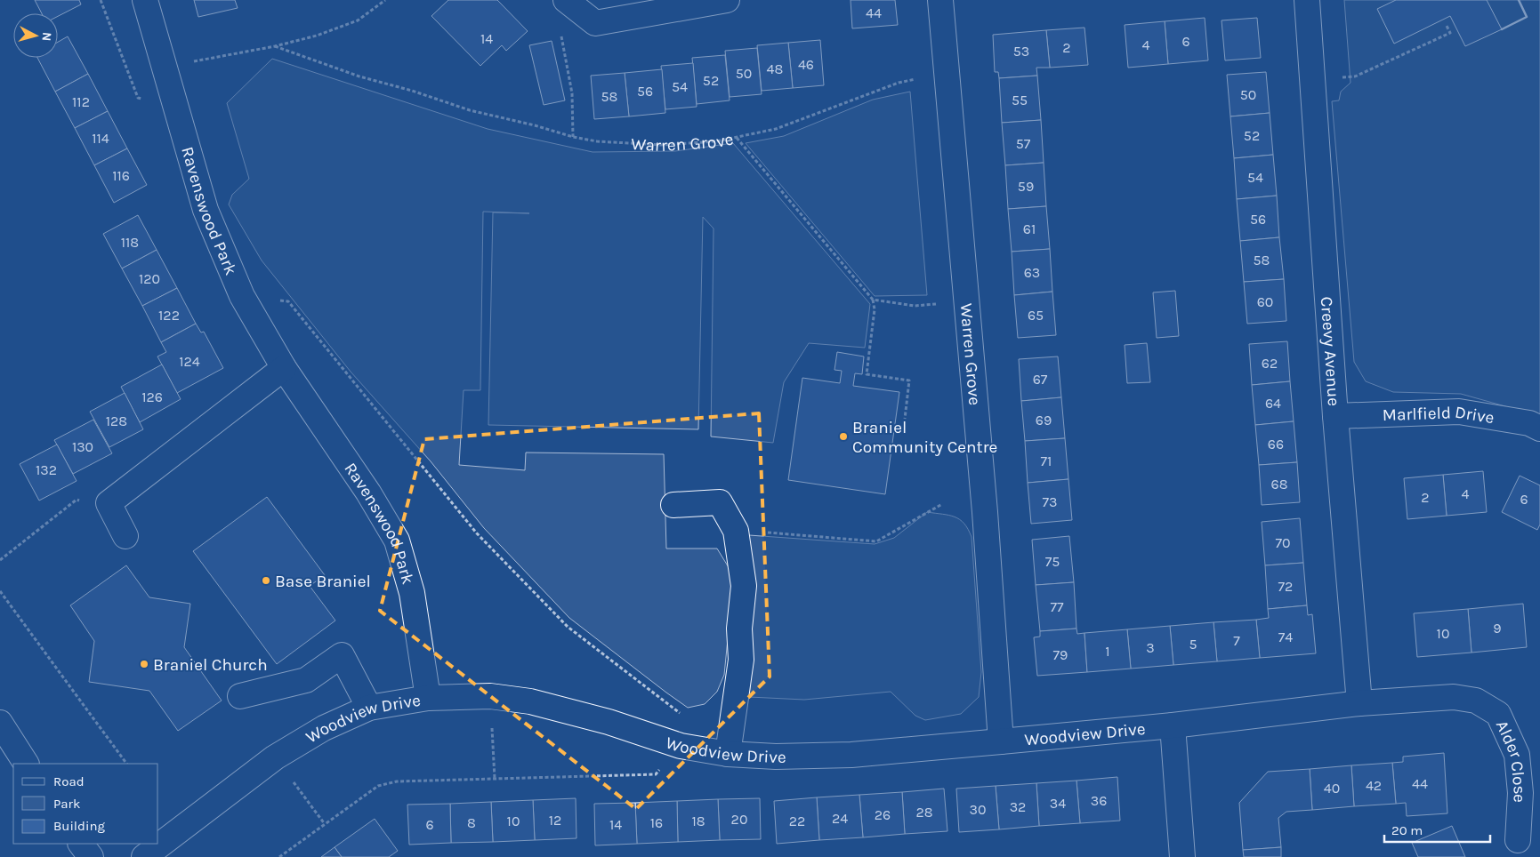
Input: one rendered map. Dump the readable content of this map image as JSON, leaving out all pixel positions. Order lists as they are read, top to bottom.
{
  "streets": {
    "street": [
      "Warren Grove",
      "Ravenswood Park",
      "Creevy Avenue",
      "Marlfield Drive",
      "Woodview Drive",
      "Alder Close"
    ]
  },
  "crossings": [
    ["Warren Grove", "Woodview Drive"],
    ["Ravenswood Park", "Woodview Drive"],
    ["Creevy Avenue", "Marlfield Drive"],
    ["Creevy Avenue", "Woodview Drive"],
    ["Creevy Avenue", "Alder Close"],
    ["Woodview Drive", "Alder Close"]
  ],
  "places": ["Braniel Community Centre", "Base Braniel", "Braniel Church"],
  "house_numbers": [
    "44",
    "14",
    "6",
    "4",
    "2",
    "53",
    "46",
    "48",
    "50",
    "52",
    "54",
    "56",
    "50",
    "58",
    "55",
    "112",
    "52",
    "114",
    "57",
    "116",
    "54",
    "59",
    "56",
    "61",
    "118",
    "58",
    "63",
    "120",
    "60",
    "122",
    "65",
    "124",
    "62",
    "67",
    "126",
    "64",
    "69",
    "128",
    "66",
    "130",
    "71",
    "132",
    "68",
    "4",
    "2",
    "6",
    "73",
    "70",
    "75",
    "72",
    "77",
    "9",
    "10",
    "74",
    "7",
    "5",
    "3",
    "1",
    "79",
    "44",
    "42",
    "40",
    "36",
    "34",
    "32",
    "30",
    "28",
    "26",
    "24",
    "20",
    "12",
    "10",
    "18",
    "22",
    "8",
    "16",
    "6",
    "14"
  ],
  "legend": ["Road", "Park", "Building"],
  "scale_bar": "20 m",
  "north": "right"
}
